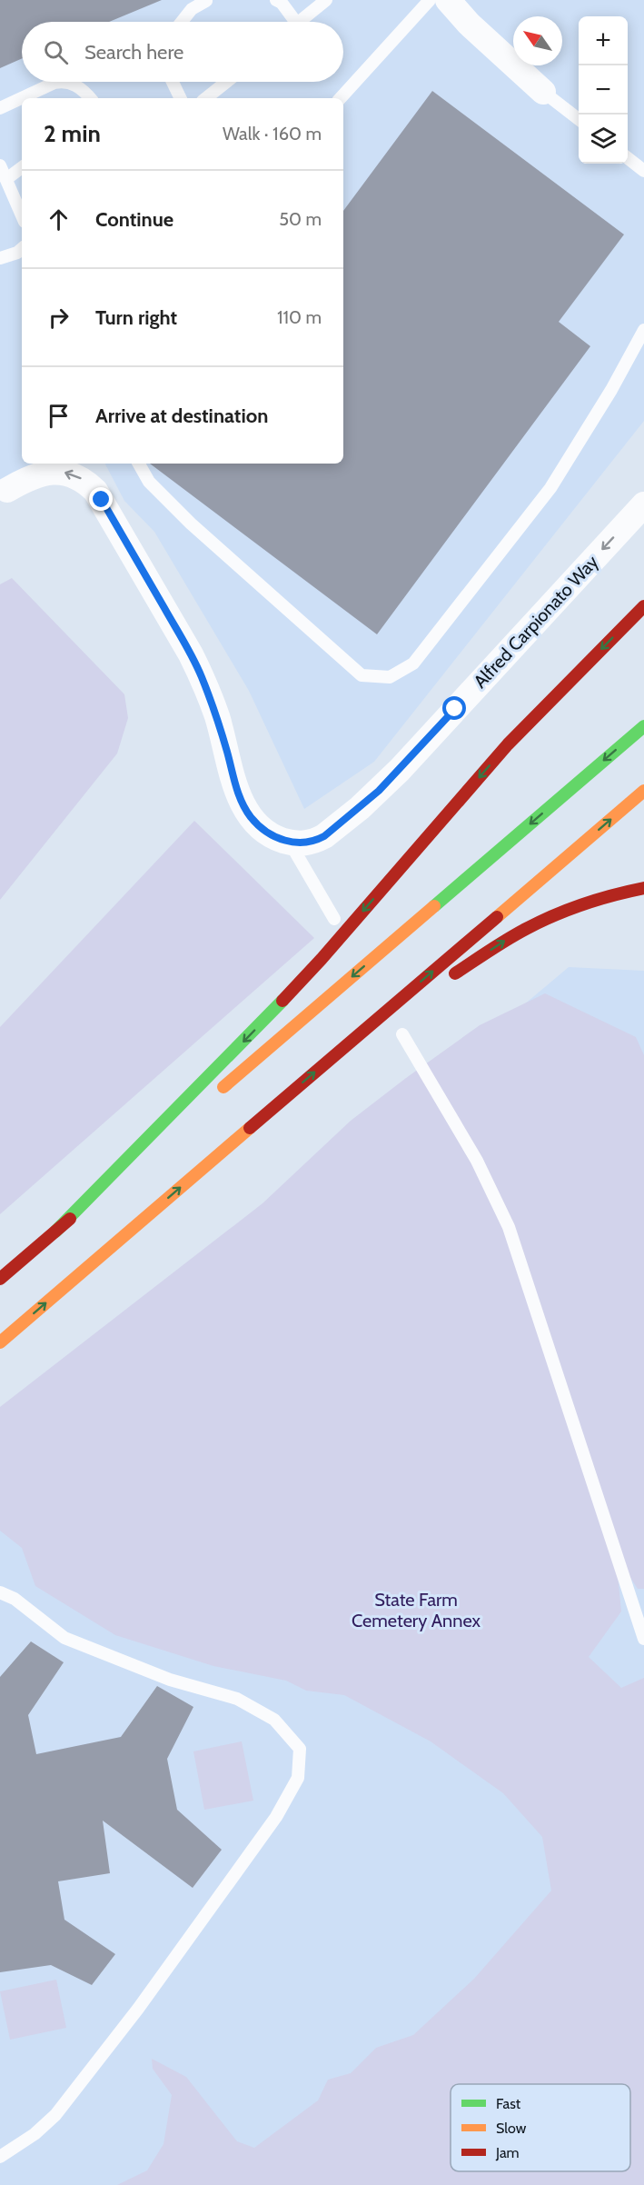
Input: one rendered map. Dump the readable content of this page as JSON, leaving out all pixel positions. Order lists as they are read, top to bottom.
{
  "streets": {
    "street": ["Alfred Carpionato Way"]
  },
  "one_way": ["Alfred Carpionato Way"],
  "parks": ["State Farm Cemetery Annex"],
  "legend": ["Fast", "Slow", "Jam"],
  "north": "top left",
  "page": {
    "map_buttons": ["+", "−"],
    "search": "Search here",
    "heading": ["2 min", "Walk · 160 m"],
    "list": [
      ["Continue", "50 m"],
      ["Turn right", "110 m"],
      "Arrive at destination"
    ]
  }
}
